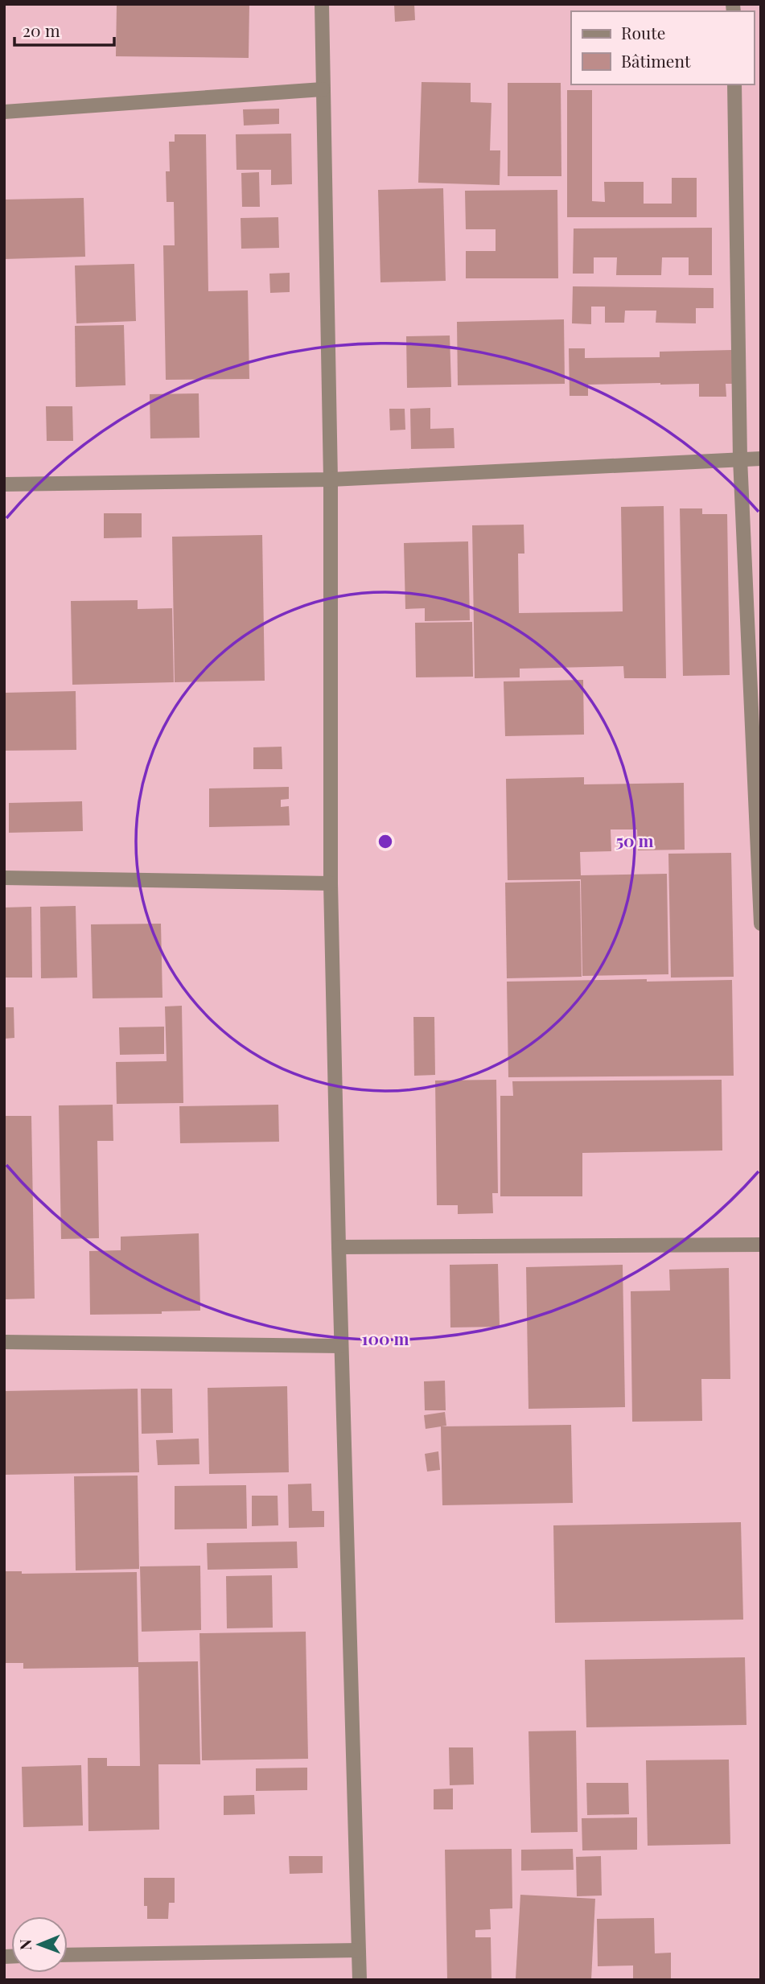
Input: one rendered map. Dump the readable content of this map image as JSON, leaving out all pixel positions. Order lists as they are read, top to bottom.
{
  "legend": ["Route", "Bâtiment"],
  "scale_bar": "20 m",
  "north": "left",
  "rings": ["50 m", "100 m"]
}
